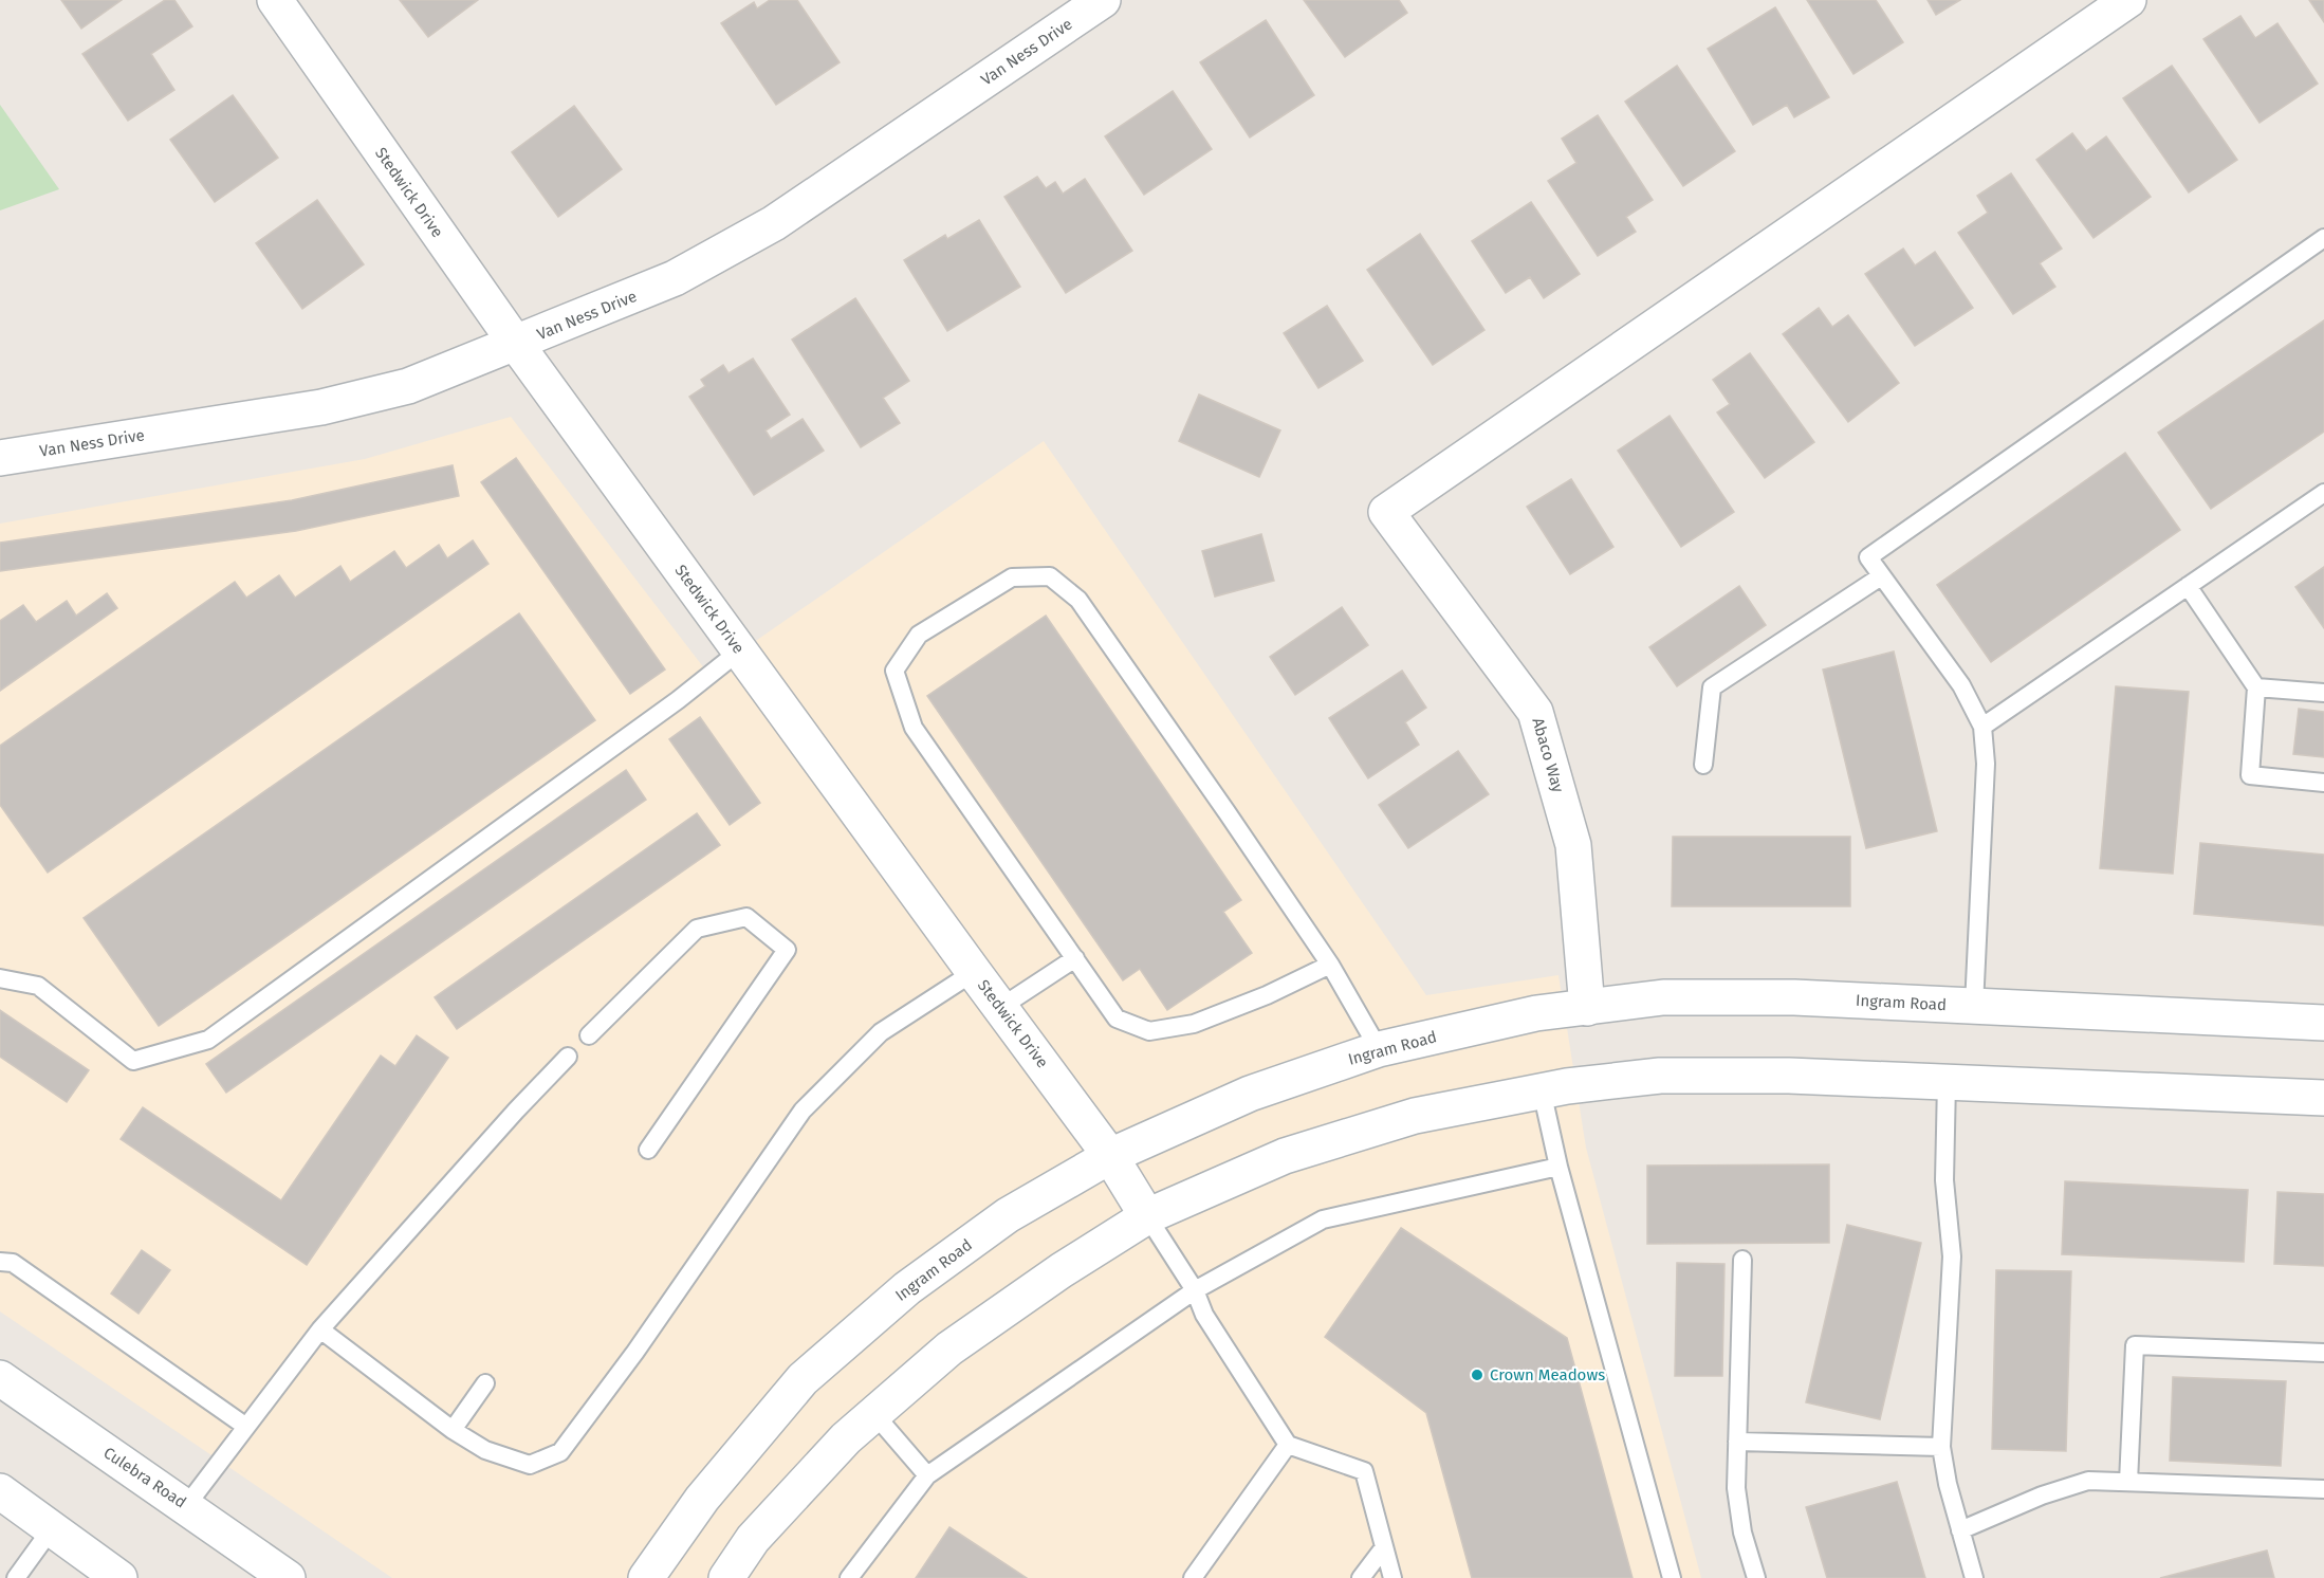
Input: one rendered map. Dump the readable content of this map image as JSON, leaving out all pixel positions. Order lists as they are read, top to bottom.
{
  "streets": {
    "street": [
      "Van Ness Drive",
      "Stedwick Drive",
      "Abaco Way",
      "Ingram Road",
      "Culebra Road"
    ]
  },
  "crossings": [
    ["Van Ness Drive", "Stedwick Drive"],
    ["Stedwick Drive", "Ingram Road"],
    ["Abaco Way", "Ingram Road"]
  ],
  "places": ["Crown Meadows"]
}
